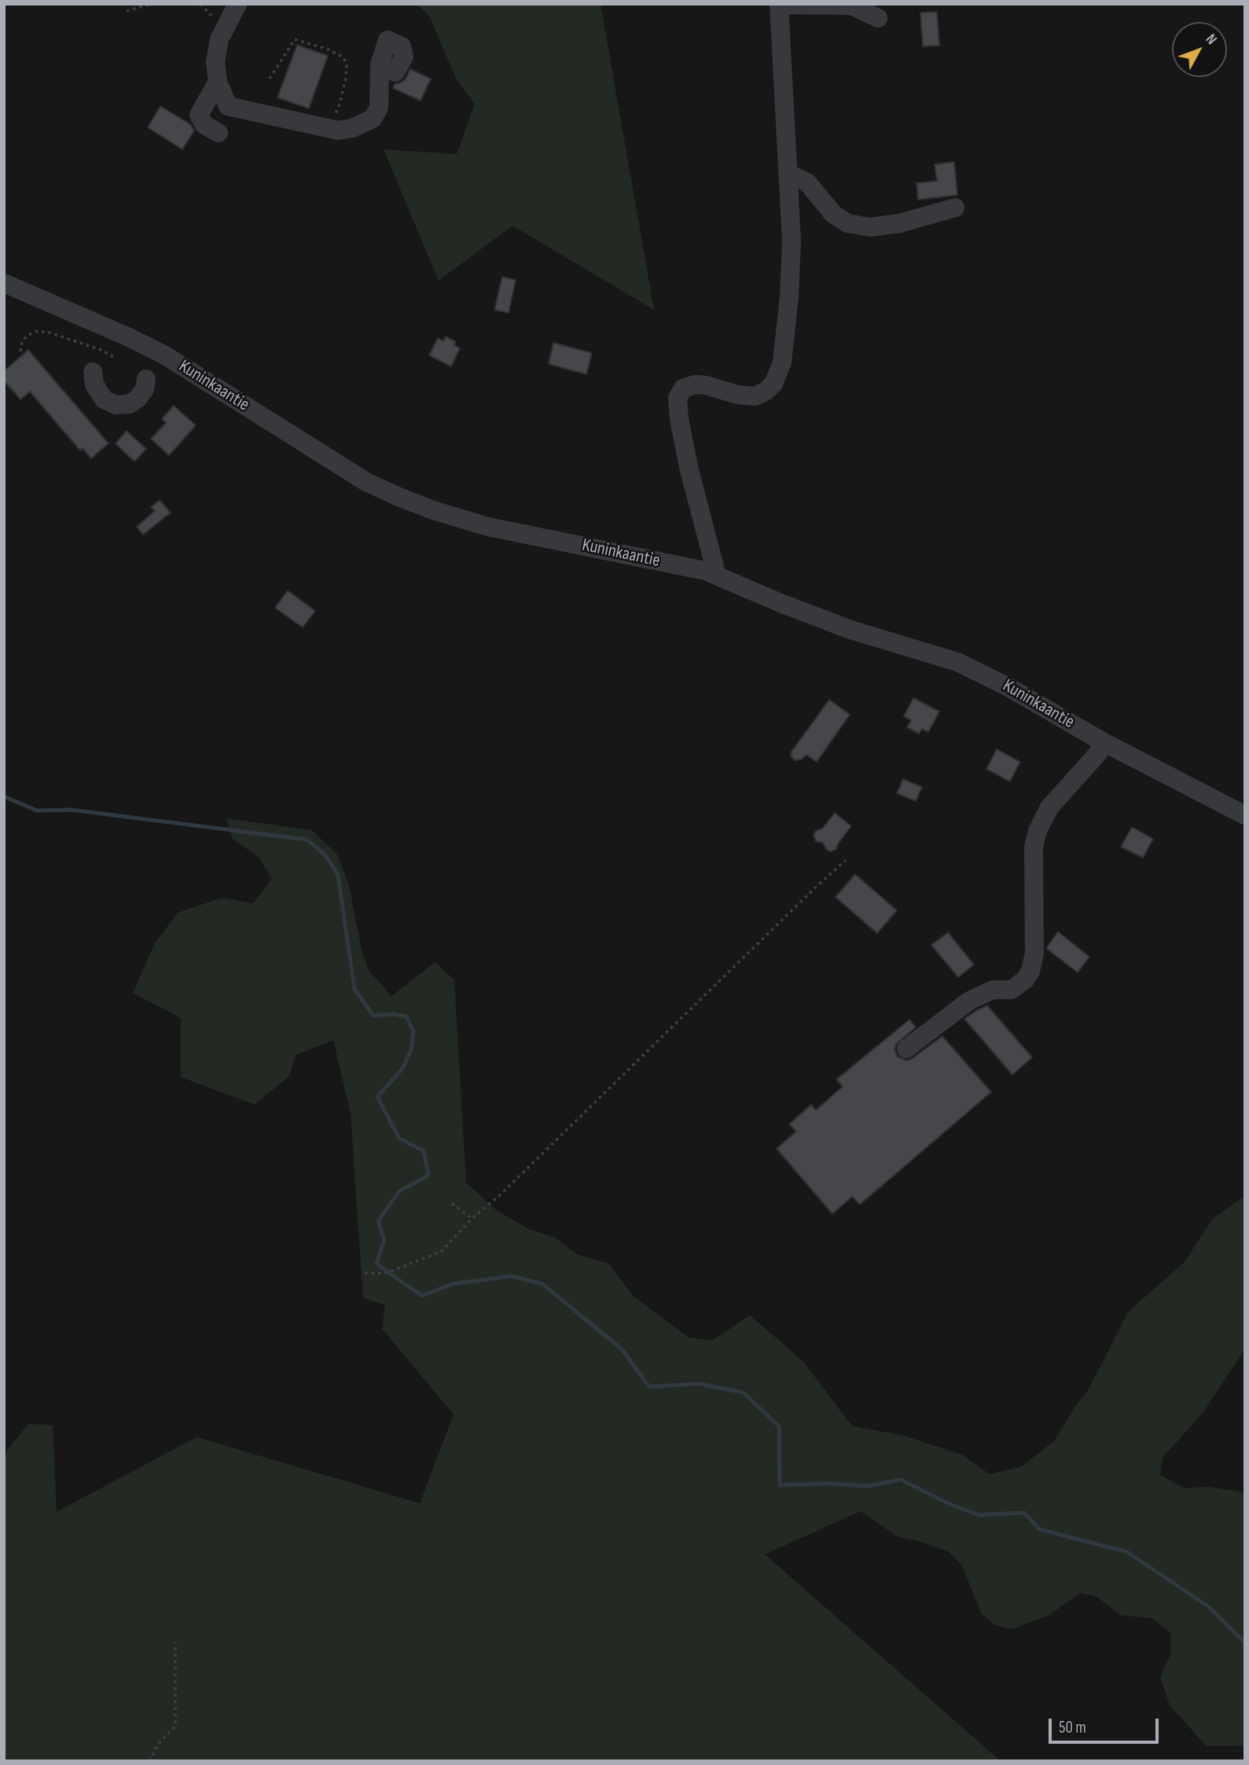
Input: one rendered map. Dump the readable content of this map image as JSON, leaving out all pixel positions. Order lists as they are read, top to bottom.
{
  "streets": {
    "street": ["Kuninkaantie"]
  },
  "scale_bar": "50 m",
  "north": "top right"
}
